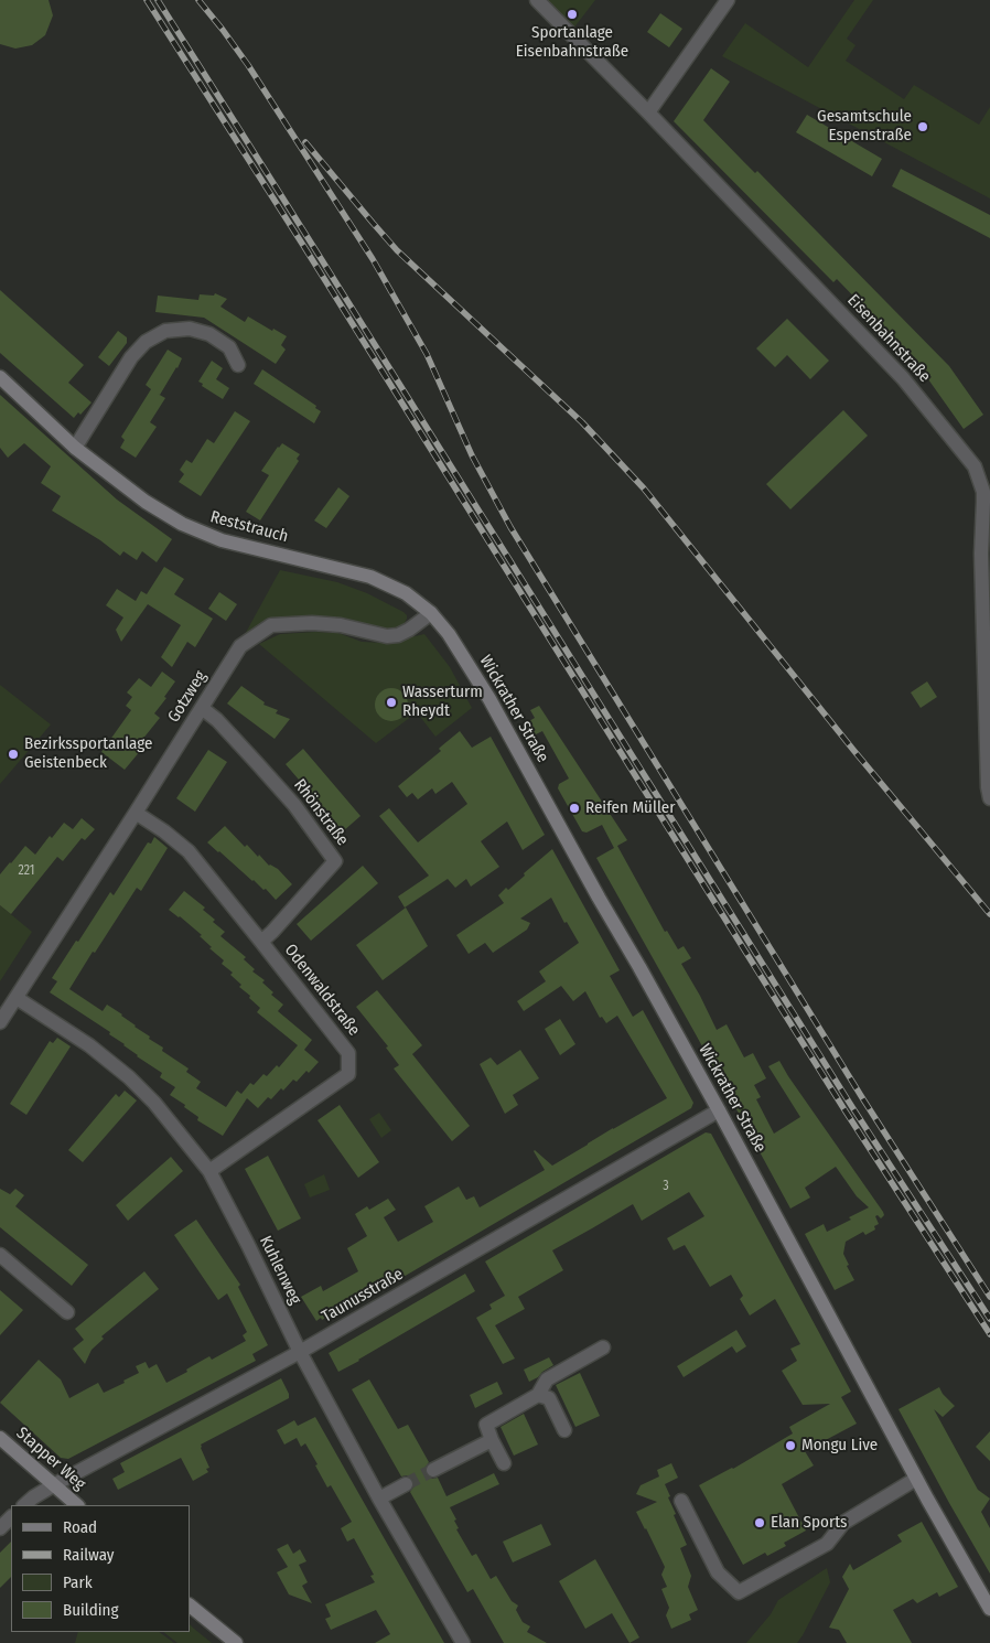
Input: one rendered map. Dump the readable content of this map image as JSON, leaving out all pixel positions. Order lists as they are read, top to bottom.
{
  "streets": {
    "main road": ["Reststrauch", "Wickrather Straße", "Stapper Weg"],
    "street": [
      "Eisenbahnstraße",
      "Gotzweg",
      "Rhönstraße",
      "Odenwaldstraße",
      "Kuhlenweg",
      "Taunusstraße"
    ]
  },
  "crossings": [
    ["Reststrauch", "Gotzweg"],
    ["Reststrauch", "Wickrather Straße"],
    ["Gotzweg", "Wickrather Straße"],
    ["Gotzweg", "Rhönstraße"],
    ["Gotzweg", "Odenwaldstraße"],
    ["Gotzweg", "Kuhlenweg"],
    ["Wickrather Straße", "Taunusstraße"],
    ["Rhönstraße", "Odenwaldstraße"],
    ["Odenwaldstraße", "Kuhlenweg"],
    ["Kuhlenweg", "Taunusstraße"],
    ["Taunusstraße", "Stapper Weg"]
  ],
  "places": [
    "Sportanlage Eisenbahnstraße",
    "Gesamtschule Espenstraße",
    "Wasserturm Rheydt",
    "Bezirkssportanlage Geistenbeck",
    "Reifen Müller",
    "Mongu Live",
    "Elan Sports"
  ],
  "house_numbers": ["221", "3"],
  "legend": [
    "Road",
    "Railway",
    "Park",
    "Building"
  ]
}
